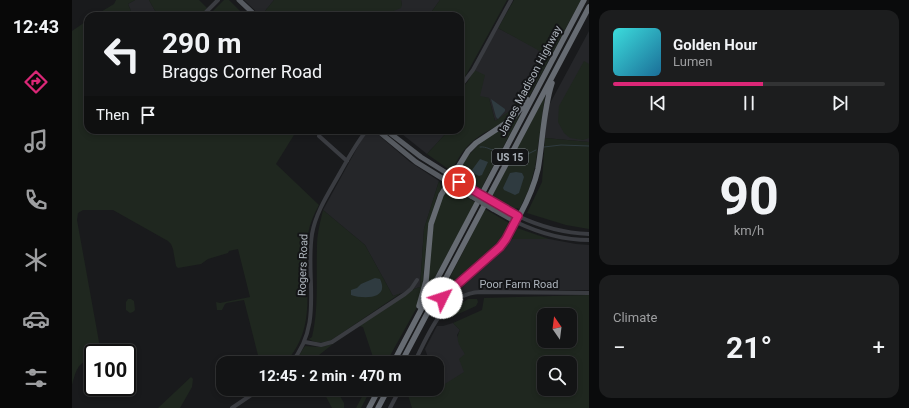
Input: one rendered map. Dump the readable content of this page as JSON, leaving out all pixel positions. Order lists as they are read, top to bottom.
{
  "streets": {
    "highway": ["James Madison Highway", "US 15"],
    "street": ["Rogers Road", "Poor Farm Road"]
  },
  "north": "top",
  "page": {
    "tabs": "12:43",
    "turn": ["290 m", "Braggs Corner Road"],
    "song": ["Golden Hour", "Lumen"],
    "then": "Then",
    "tile": [
      ["90", "km/h"],
      "Climate"
    ],
    "heat": ["−", "21°", "+"],
    "limit": "100",
    "trip": "12:45 · 2 min · 470 m"
  }
}
